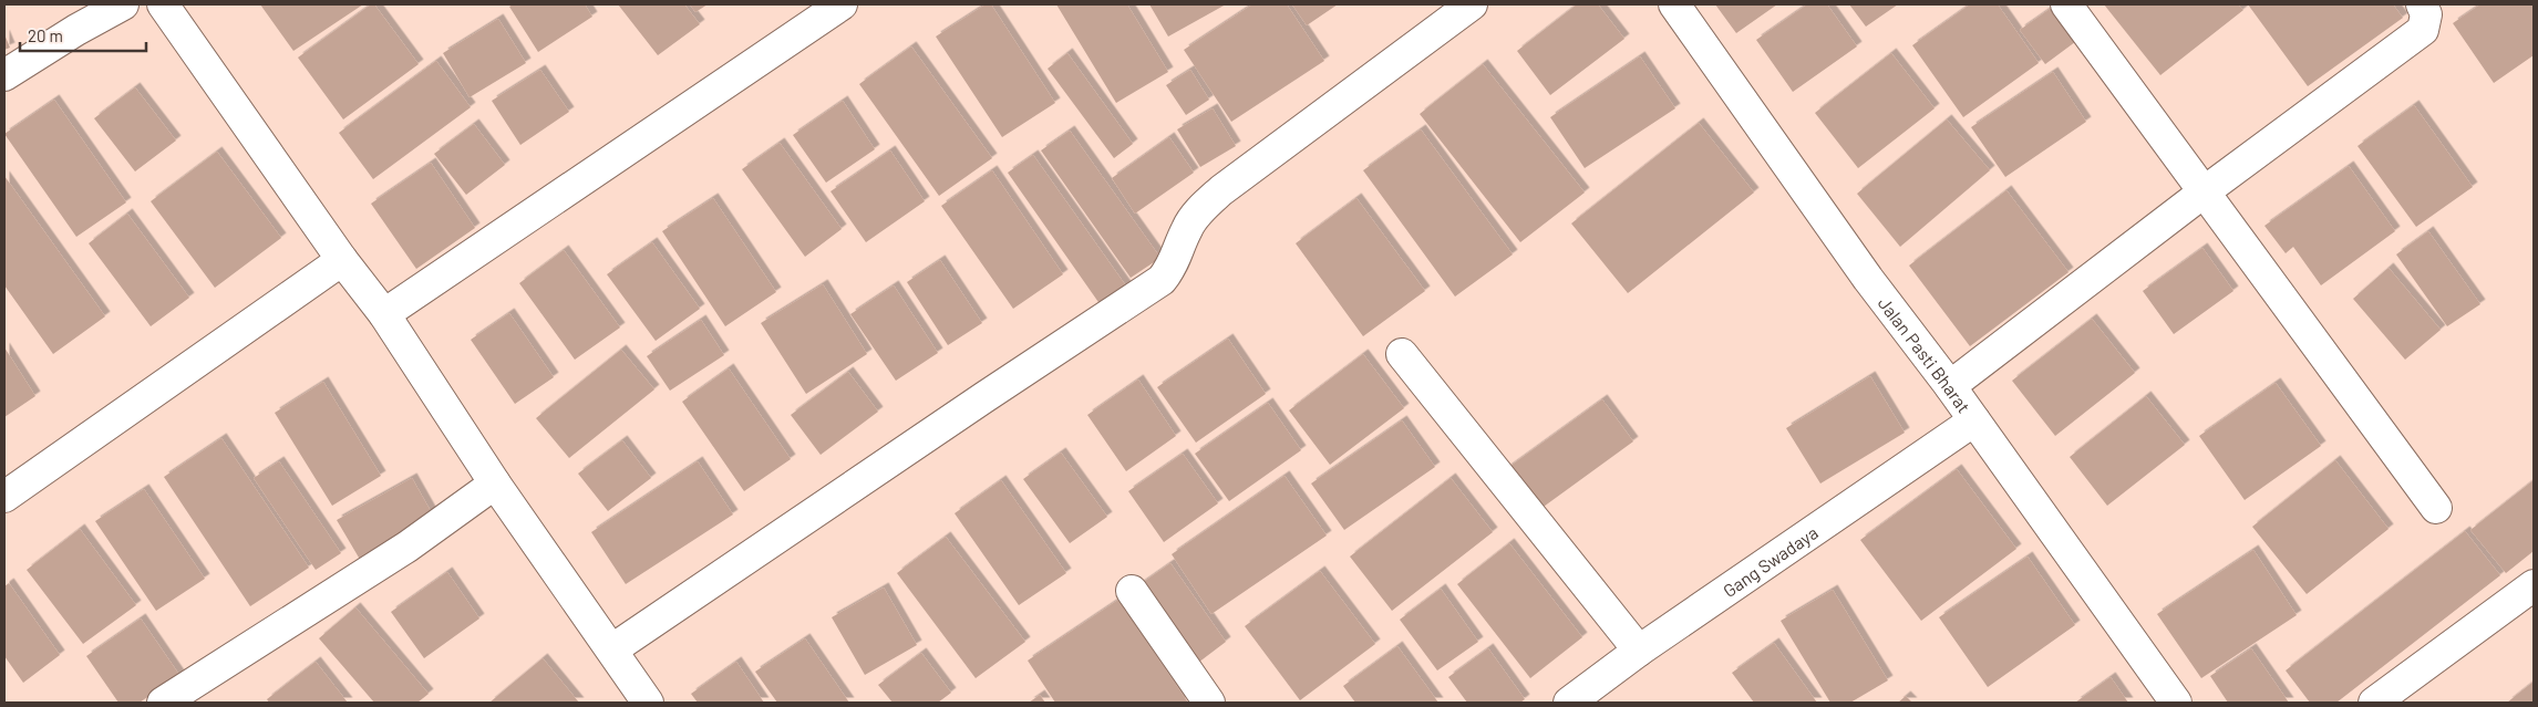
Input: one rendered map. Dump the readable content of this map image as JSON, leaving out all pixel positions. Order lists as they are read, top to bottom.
{
  "streets": {
    "street": ["Jalan Pasti Bharat", "Gang Swadaya"]
  },
  "crossings": [
    ["Jalan Pasti Bharat", "Gang Swadaya"]
  ],
  "scale_bar": "20 m"
}
